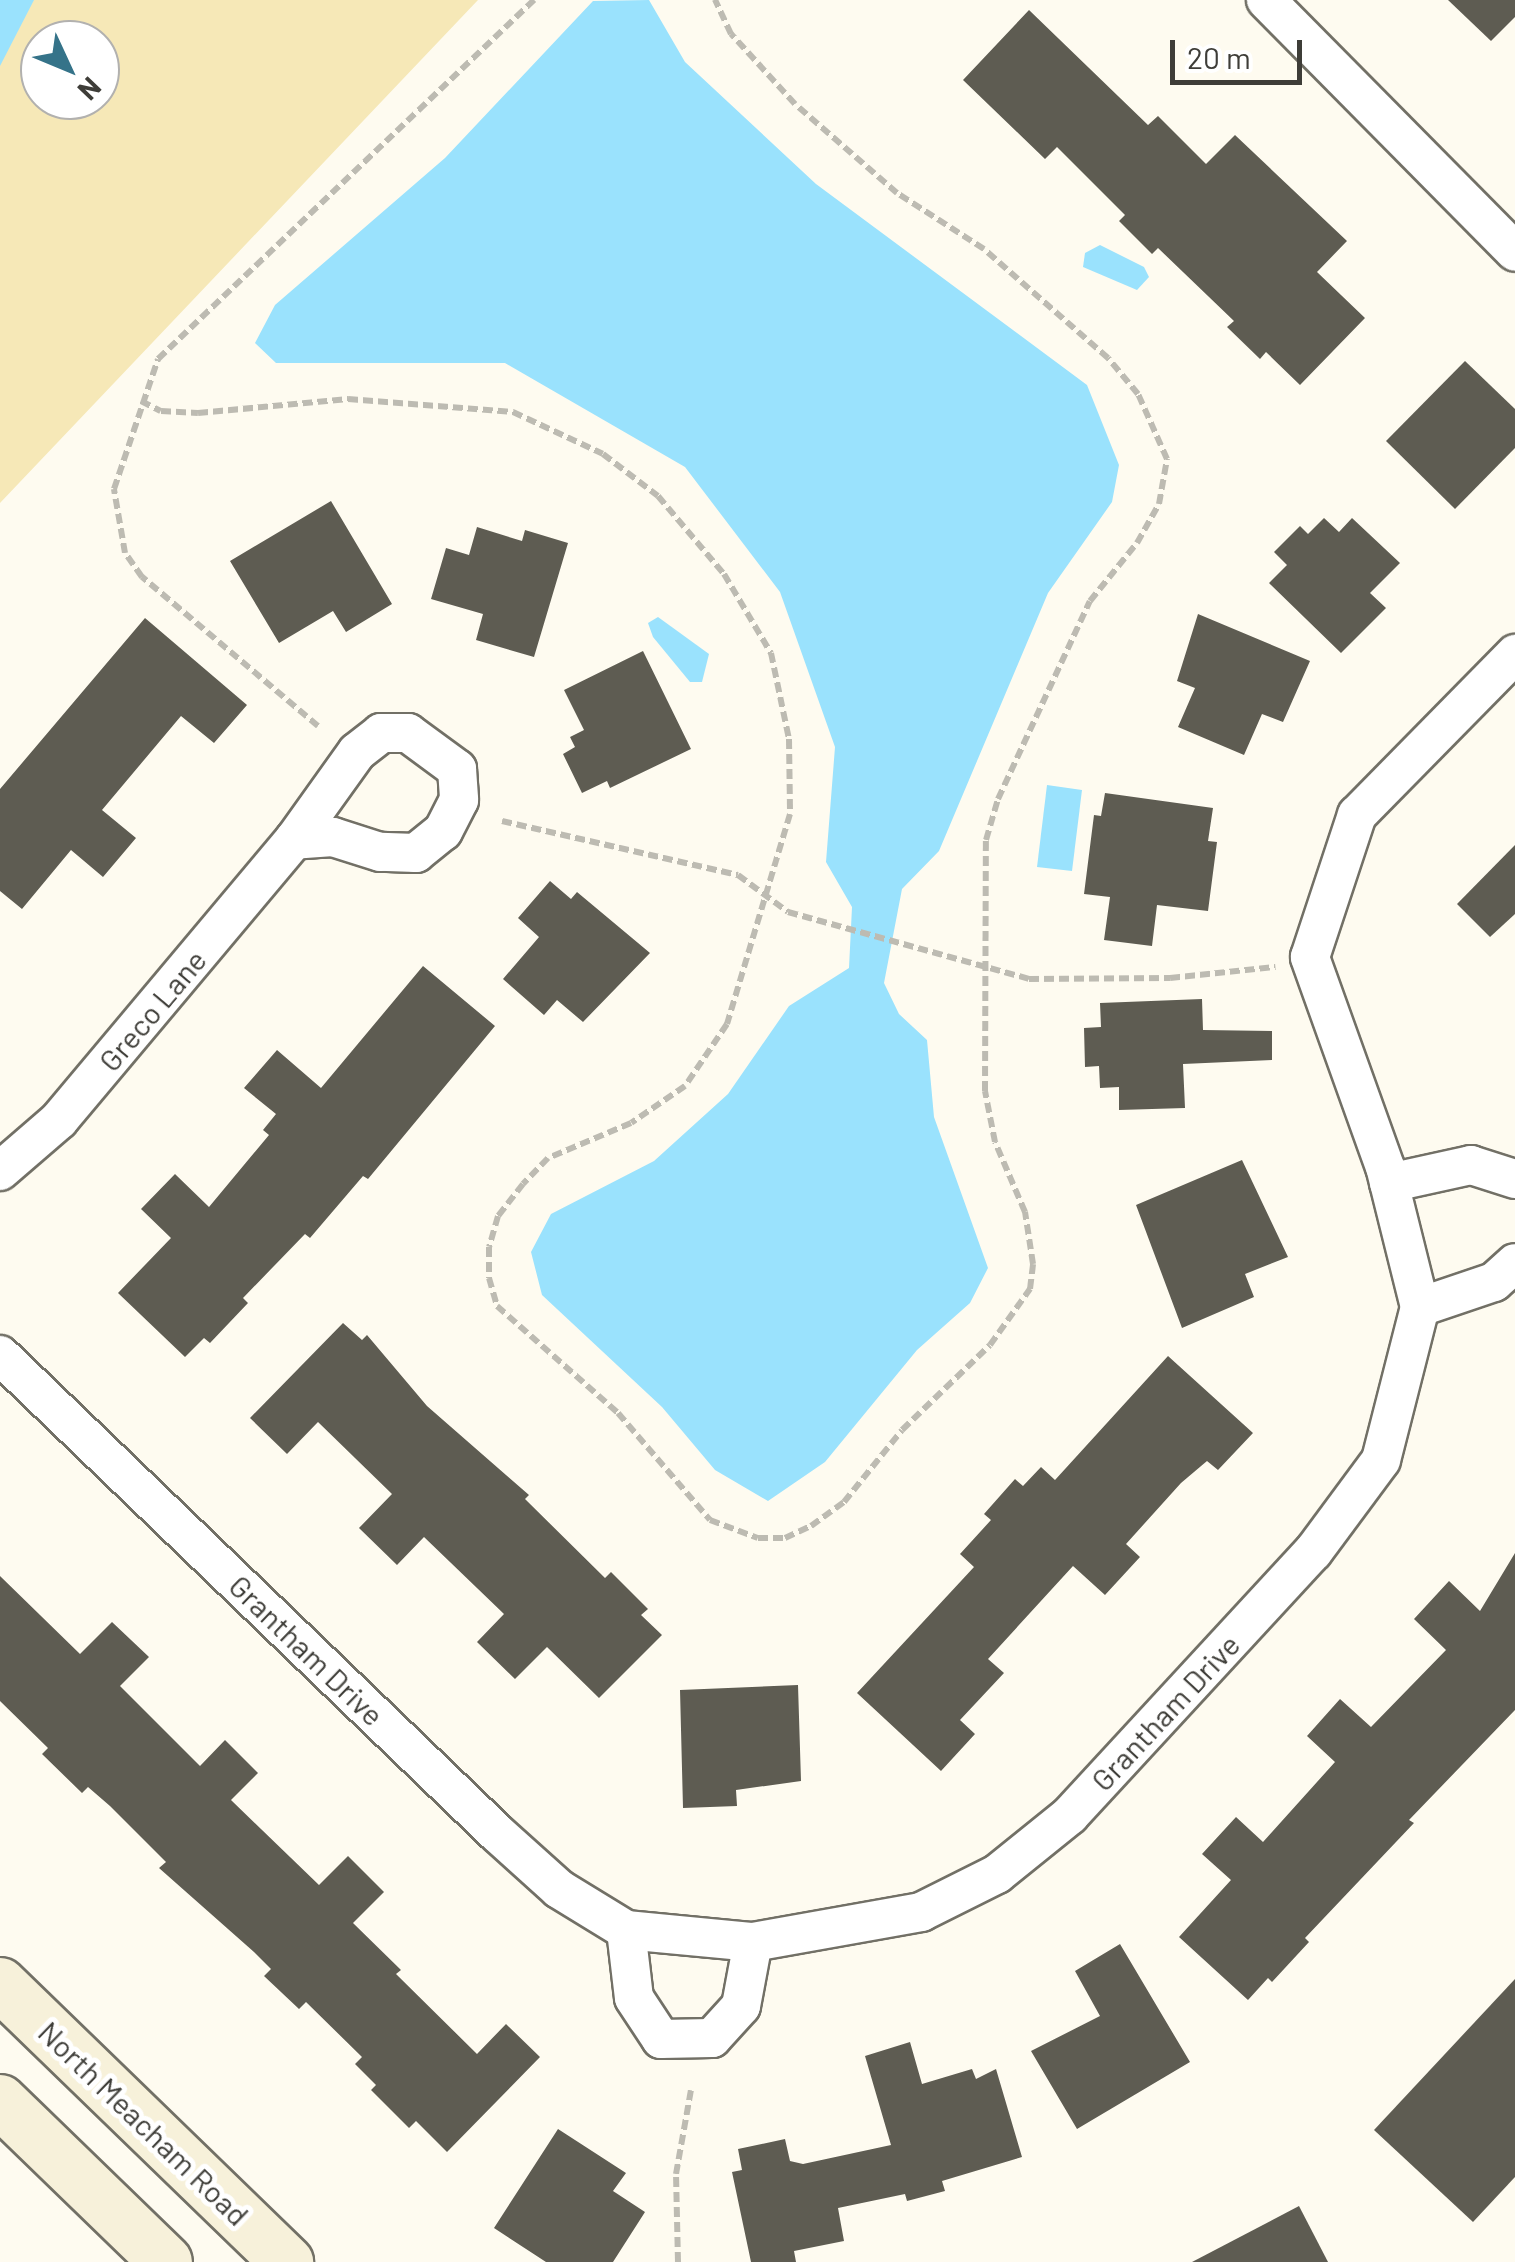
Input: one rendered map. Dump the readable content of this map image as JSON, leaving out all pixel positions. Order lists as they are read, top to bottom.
{
  "streets": {
    "main road": ["North Meacham Road"],
    "street": ["Greco Lane", "Grantham Drive"]
  },
  "scale_bar": "20 m",
  "north": "bottom right"
}
